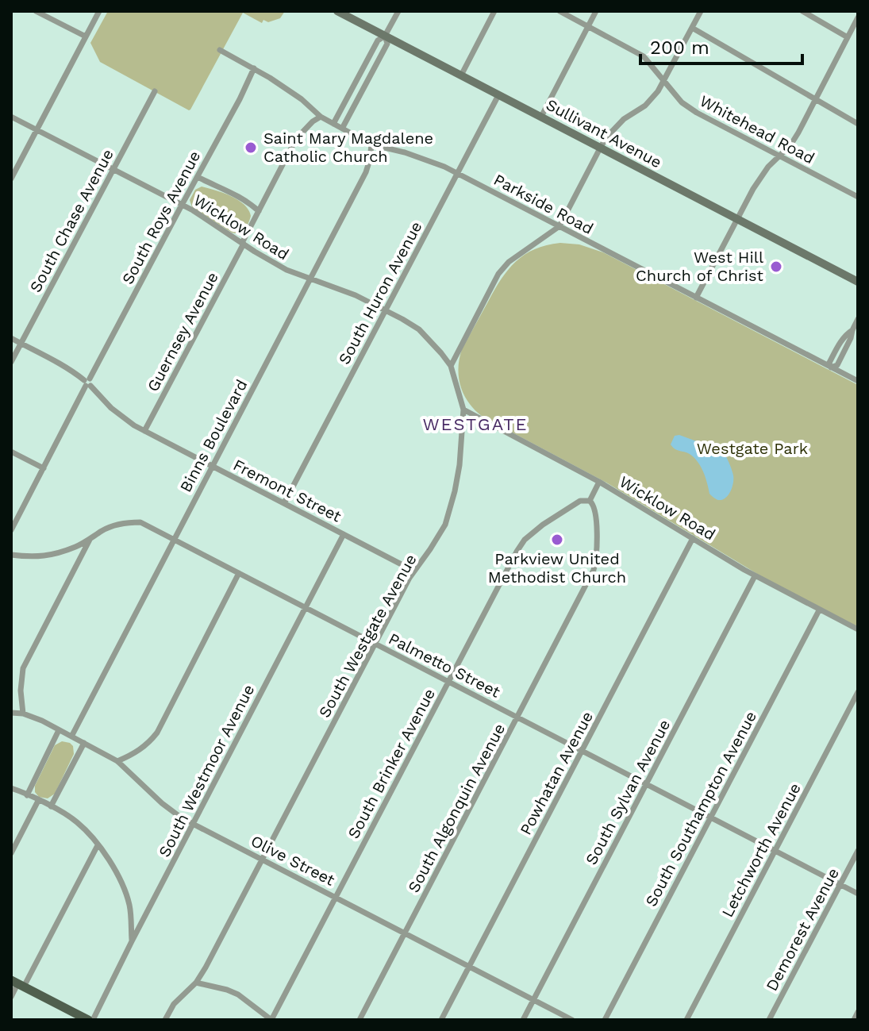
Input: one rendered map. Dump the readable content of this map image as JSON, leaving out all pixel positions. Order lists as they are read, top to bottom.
{
  "streets": {
    "main road": ["Sullivant Avenue"],
    "street": [
      "Whitehead Road",
      "Parkside Road",
      "South Roys Avenue",
      "South Chase Avenue",
      "Wicklow Road",
      "South Huron Avenue",
      "Guernsey Avenue",
      "Binns Boulevard",
      "Fremont Street",
      "South Westgate Avenue",
      "Palmetto Street",
      "South Brinker Avenue",
      "South Westmoor Avenue",
      "Powhatan Avenue",
      "South Sylvan Avenue",
      "South Algonquin Avenue",
      "South Southampton Avenue",
      "Letchworth Avenue",
      "Olive Street",
      "Demorest Avenue"
    ]
  },
  "crossings": [
    ["Sullivant Avenue", "South Huron Avenue"],
    ["Parkside Road", "South Roys Avenue"],
    ["Parkside Road", "South Huron Avenue"],
    ["Parkside Road", "Guernsey Avenue"],
    ["Parkside Road", "Binns Boulevard"],
    ["South Roys Avenue", "Wicklow Road"],
    ["South Roys Avenue", "Fremont Street"],
    ["South Chase Avenue", "Wicklow Road"],
    ["South Chase Avenue", "Fremont Street"],
    ["Wicklow Road", "South Huron Avenue"],
    ["Wicklow Road", "Guernsey Avenue"],
    ["Wicklow Road", "Binns Boulevard"],
    ["Wicklow Road", "South Westgate Avenue"],
    ["Wicklow Road", "Powhatan Avenue"],
    ["Wicklow Road", "South Sylvan Avenue"],
    ["Wicklow Road", "South Southampton Avenue"],
    ["South Huron Avenue", "Fremont Street"],
    ["Guernsey Avenue", "Fremont Street"],
    ["Binns Boulevard", "Fremont Street"],
    ["Binns Boulevard", "Palmetto Street"],
    ["Binns Boulevard", "Olive Street"],
    ["Fremont Street", "South Westgate Avenue"],
    ["Fremont Street", "South Westmoor Avenue"],
    ["South Westgate Avenue", "Palmetto Street"],
    ["South Westgate Avenue", "Olive Street"],
    ["Palmetto Street", "South Brinker Avenue"],
    ["Palmetto Street", "South Westmoor Avenue"],
    ["Palmetto Street", "Powhatan Avenue"],
    ["Palmetto Street", "South Sylvan Avenue"],
    ["Palmetto Street", "South Algonquin Avenue"],
    ["Palmetto Street", "South Southampton Avenue"],
    ["Palmetto Street", "Letchworth Avenue"],
    ["Palmetto Street", "Demorest Avenue"],
    ["South Brinker Avenue", "South Algonquin Avenue"],
    ["South Brinker Avenue", "Olive Street"],
    ["South Westmoor Avenue", "Olive Street"],
    ["Powhatan Avenue", "Olive Street"],
    ["South Sylvan Avenue", "Olive Street"],
    ["South Algonquin Avenue", "Olive Street"]
  ],
  "districts": ["WESTGATE"],
  "parks": ["Westgate Park"],
  "places": ["Saint Mary Magdalene Catholic Church", "West Hill Church of Christ", "Parkview United Methodist Church"],
  "scale_bar": "200 m"
}
